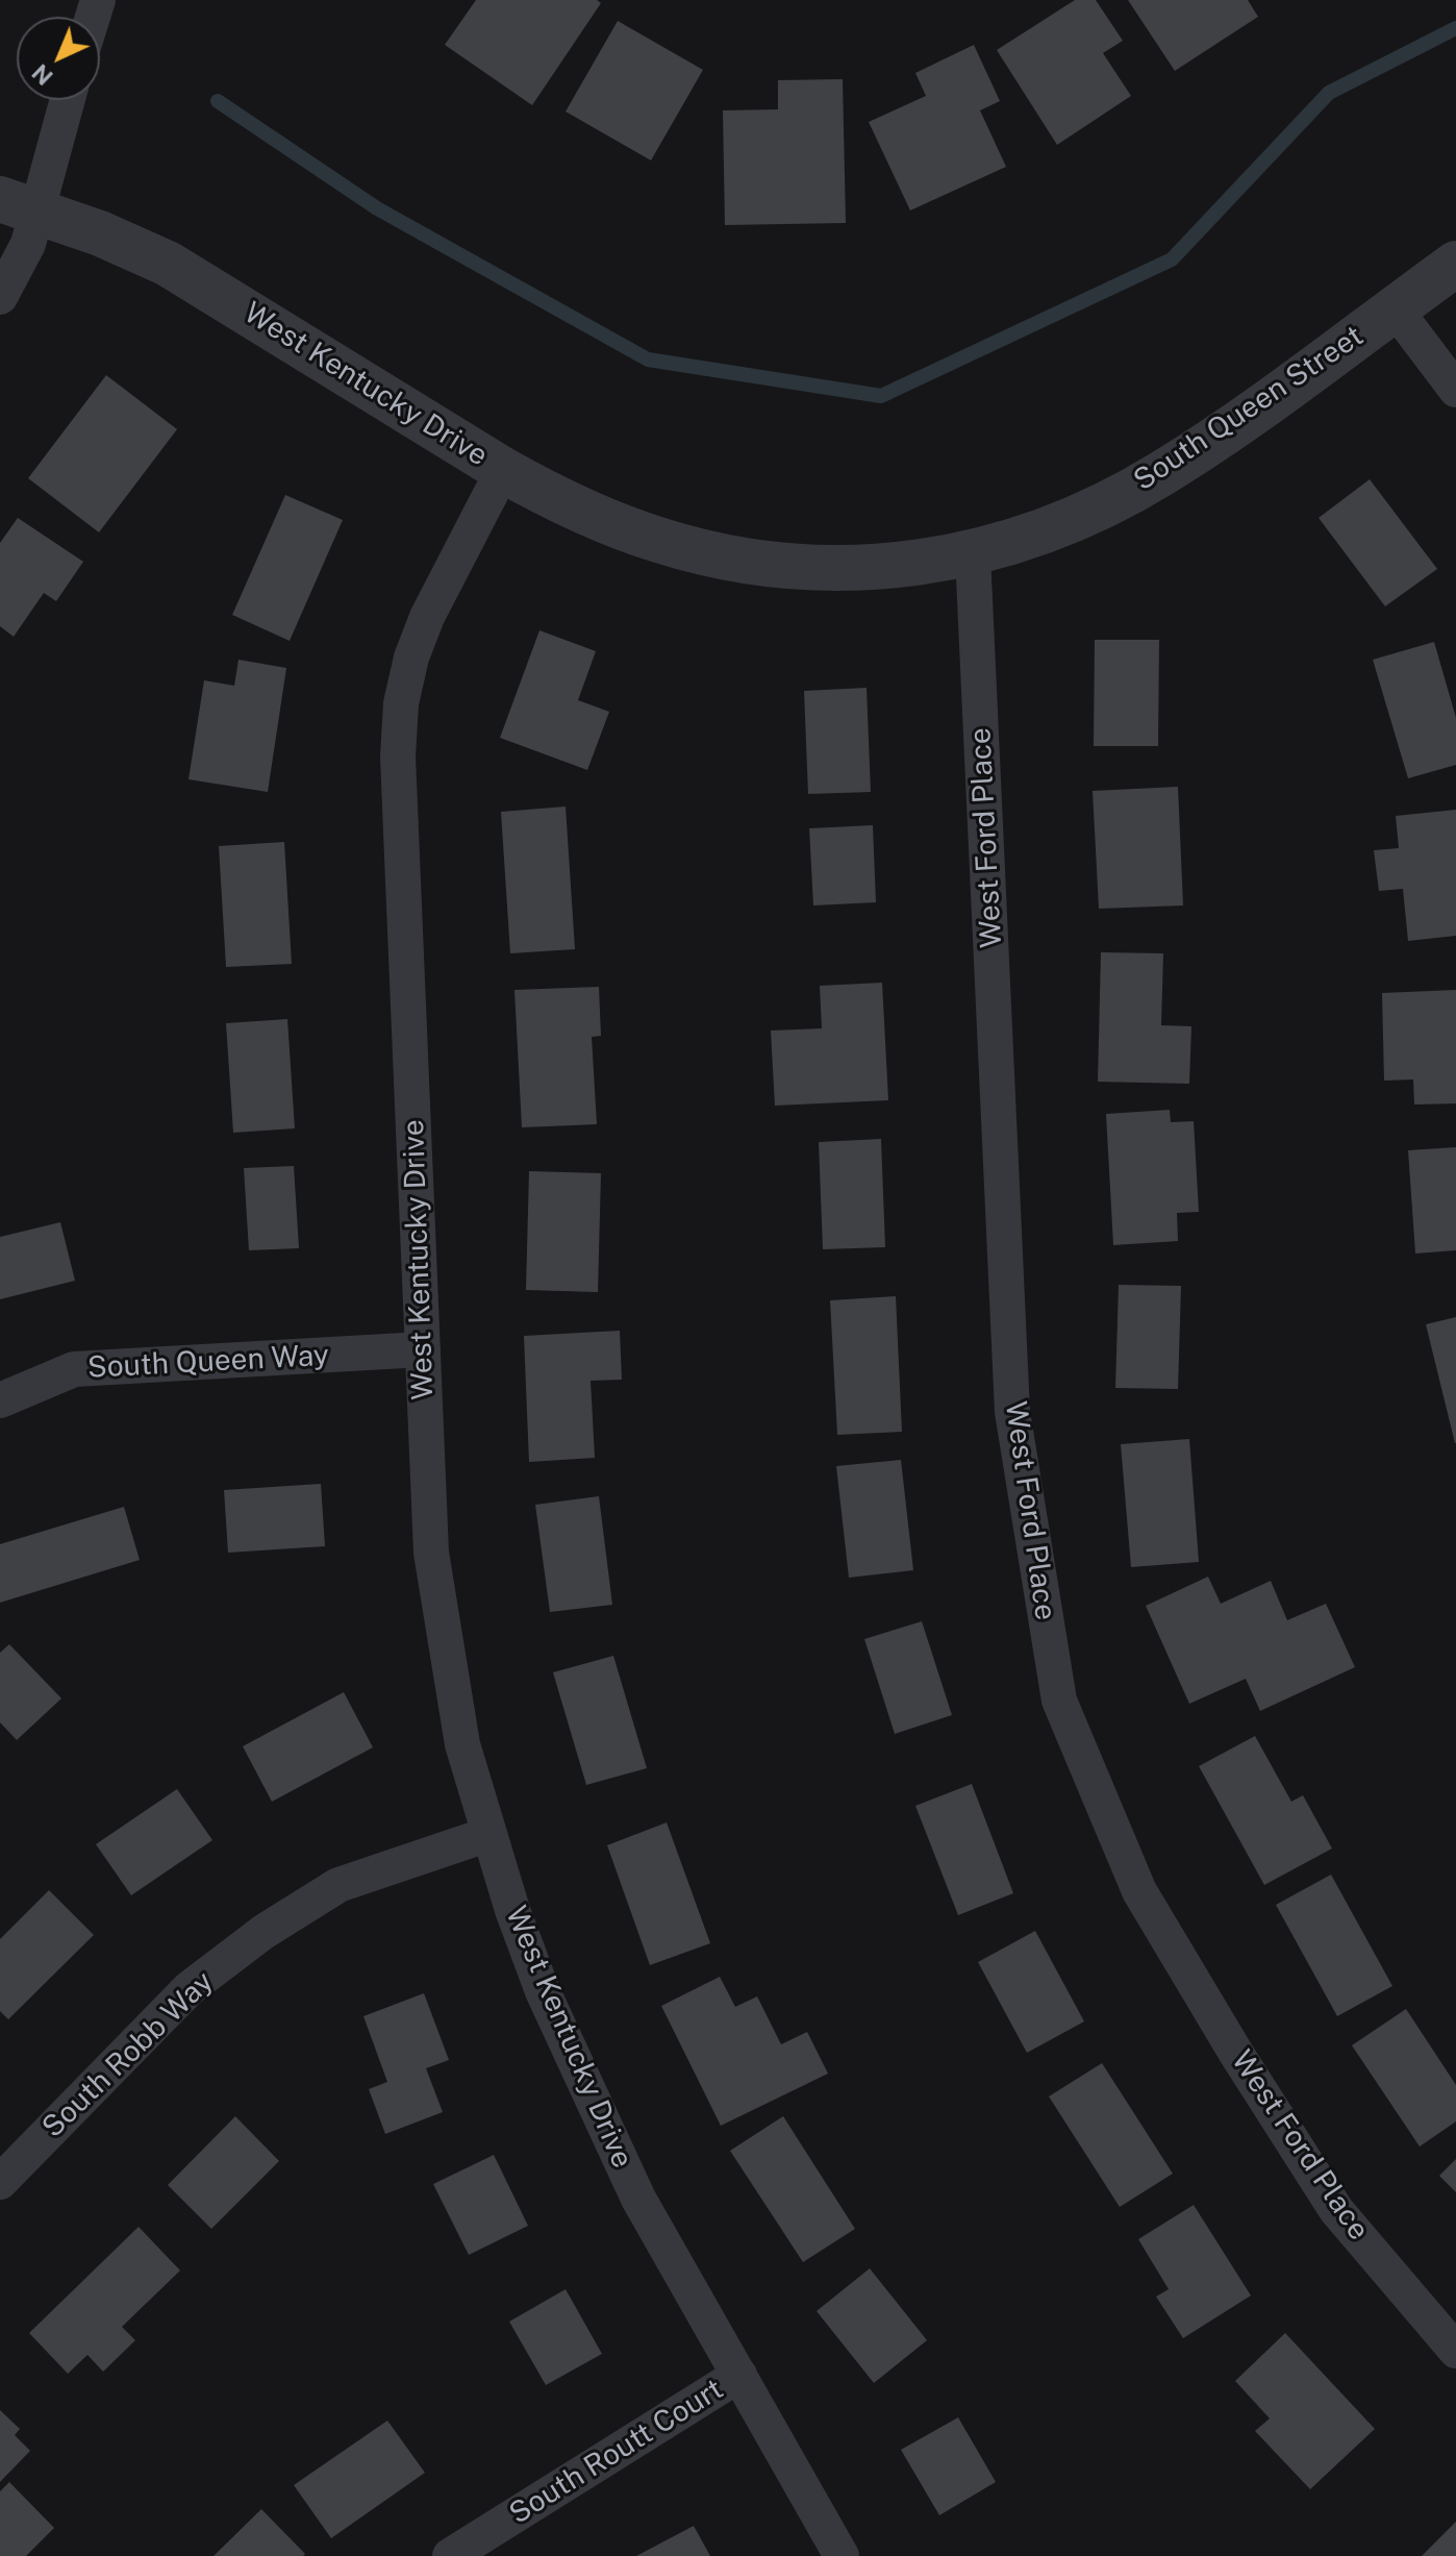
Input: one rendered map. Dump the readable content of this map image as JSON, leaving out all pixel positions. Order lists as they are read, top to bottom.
{
  "streets": {
    "street": [
      "West Kentucky Drive",
      "South Queen Street",
      "West Ford Place",
      "South Queen Way",
      "South Robb Way",
      "South Routt Court"
    ]
  },
  "crossings": [
    ["West Kentucky Drive", "South Queen Street"],
    ["West Kentucky Drive", "South Queen Way"],
    ["West Kentucky Drive", "South Robb Way"],
    ["West Kentucky Drive", "South Routt Court"],
    ["South Queen Street", "West Ford Place"]
  ],
  "north": "bottom left"
}
